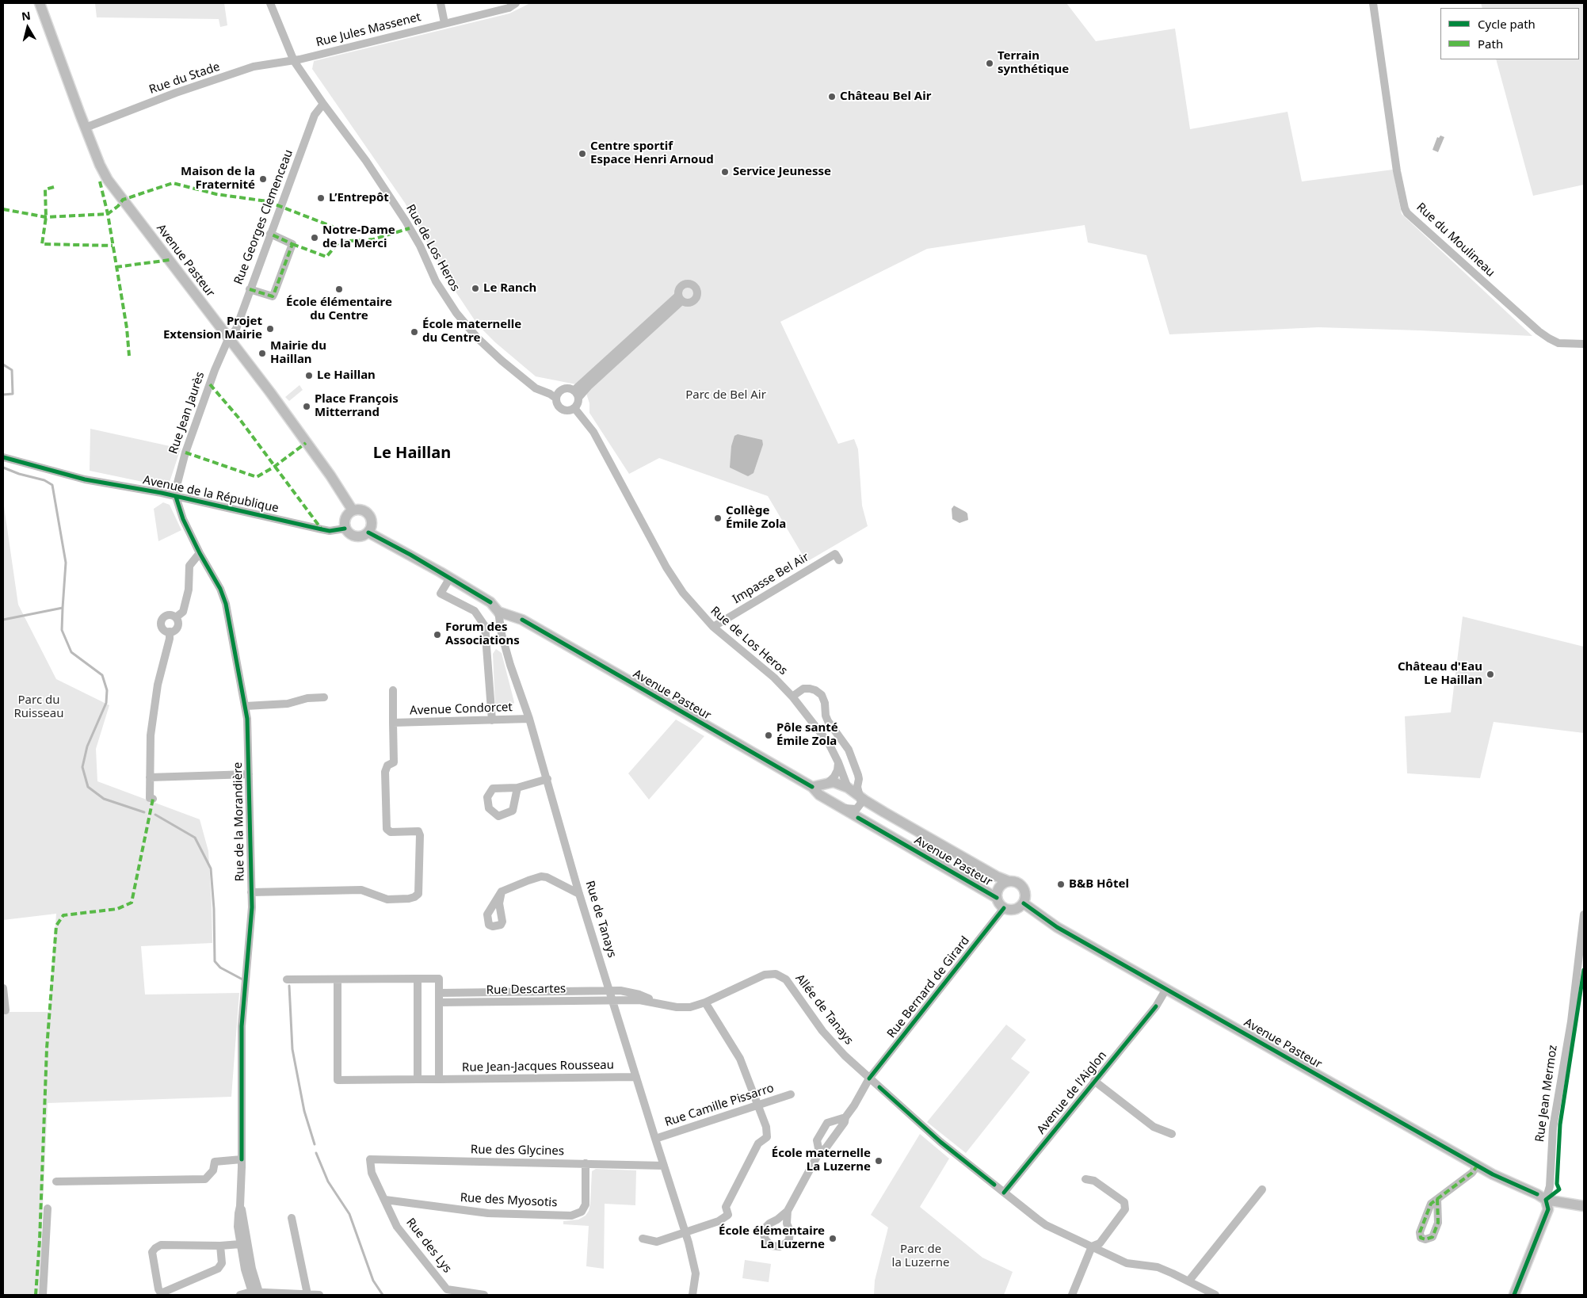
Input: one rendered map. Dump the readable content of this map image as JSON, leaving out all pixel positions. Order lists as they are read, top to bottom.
{
  "streets": {
    "main road": ["Avenue Pasteur", "Rue Jean Mermoz"],
    "street": [
      "Rue Jules Massenet",
      "Rue du Stade",
      "Rue Georges Clemenceau",
      "Rue du Moulineau",
      "Rue de Los Heros",
      "Rue Jean Jaurès",
      "Avenue de la République",
      "Impasse Bel Air",
      "Avenue Condorcet",
      "Rue de la Morandière",
      "Rue de Tanays",
      "Rue Bernard de Girard",
      "Rue Descartes",
      "Allée de Tanays",
      "Rue Jean-Jacques Rousseau",
      "Avenue de l'Aiglon",
      "Rue Camille Pissarro",
      "Rue des Glycines",
      "Rue des Myosotis",
      "Rue des Lys"
    ]
  },
  "crossings": [
    ["Rue Jules Massenet", "Rue du Stade"],
    ["Rue Jules Massenet", "Rue de Los Heros"],
    ["Rue du Stade", "Rue de Los Heros"],
    ["Rue du Stade", "Avenue Pasteur"],
    ["Rue Georges Clemenceau", "Rue de Los Heros"],
    ["Rue Georges Clemenceau", "Avenue Pasteur"],
    ["Rue Georges Clemenceau", "Rue Jean Jaurès"],
    ["Rue de Los Heros", "Avenue Pasteur"],
    ["Rue de Los Heros", "Impasse Bel Air"],
    ["Avenue Pasteur", "Rue Jean Jaurès"],
    ["Avenue Pasteur", "Avenue de la République"],
    ["Avenue Pasteur", "Rue de Tanays"],
    ["Avenue Pasteur", "Rue Bernard de Girard"],
    ["Avenue Pasteur", "Avenue de l'Aiglon"],
    ["Avenue Pasteur", "Rue Jean Mermoz"],
    ["Rue Jean Jaurès", "Avenue de la République"],
    ["Rue Jean Jaurès", "Rue de la Morandière"],
    ["Avenue de la République", "Rue de la Morandière"],
    ["Avenue Condorcet", "Rue de la Morandière"],
    ["Avenue Condorcet", "Rue de Tanays"],
    ["Rue de Tanays", "Rue Descartes"],
    ["Rue de Tanays", "Rue Jean-Jacques Rousseau"],
    ["Rue de Tanays", "Rue Camille Pissarro"],
    ["Rue de Tanays", "Rue des Glycines"],
    ["Rue Bernard de Girard", "Allée de Tanays"],
    ["Rue des Glycines", "Rue des Myosotis"],
    ["Rue des Glycines", "Rue des Lys"],
    ["Rue des Myosotis", "Rue des Lys"]
  ],
  "districts": ["Le Haillan"],
  "parks": ["Parc de Bel Air", "Parc du Ruisseau", "Parc de la Luzerne"],
  "places": [
    "Terrain synthétique",
    "Château Bel Air",
    "Centre sportif Espace Henri Arnoud",
    "Service Jeunesse",
    "Maison de la Fraternité",
    "L’Entrepôt",
    "Notre-Dame de la Merci",
    "Le Ranch",
    "École élémentaire du Centre",
    "Projet Extension Mairie",
    "École maternelle du Centre",
    "Mairie du Haillan",
    "Le Haillan",
    "Place François Mitterrand",
    "Collège Émile Zola",
    "Forum des Associations",
    "Château d'Eau Le Haillan",
    "Pôle santé Émile Zola",
    "B&B Hôtel",
    "École maternelle La Luzerne",
    "École élémentaire La Luzerne"
  ],
  "legend": ["Cycle path", "Path"],
  "north": "top"
}
